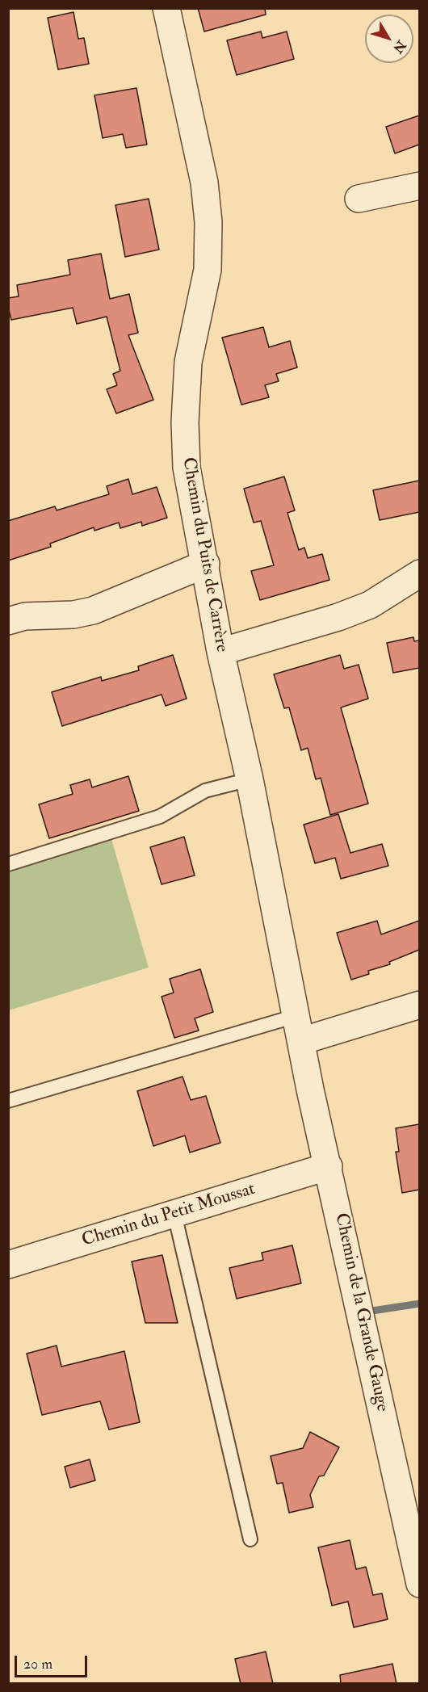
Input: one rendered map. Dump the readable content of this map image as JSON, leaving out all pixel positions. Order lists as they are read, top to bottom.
{
  "streets": {
    "street": ["Chemin du Puits de Carrère", "Chemin du Petit Moussat", "Chemin de la Grande Gauge"]
  },
  "crossings": [
    ["Chemin du Puits de Carrère", "Chemin de la Grande Gauge"],
    ["Chemin du Petit Moussat", "Chemin de la Grande Gauge"]
  ],
  "scale_bar": "20 m",
  "north": "bottom right"
}
